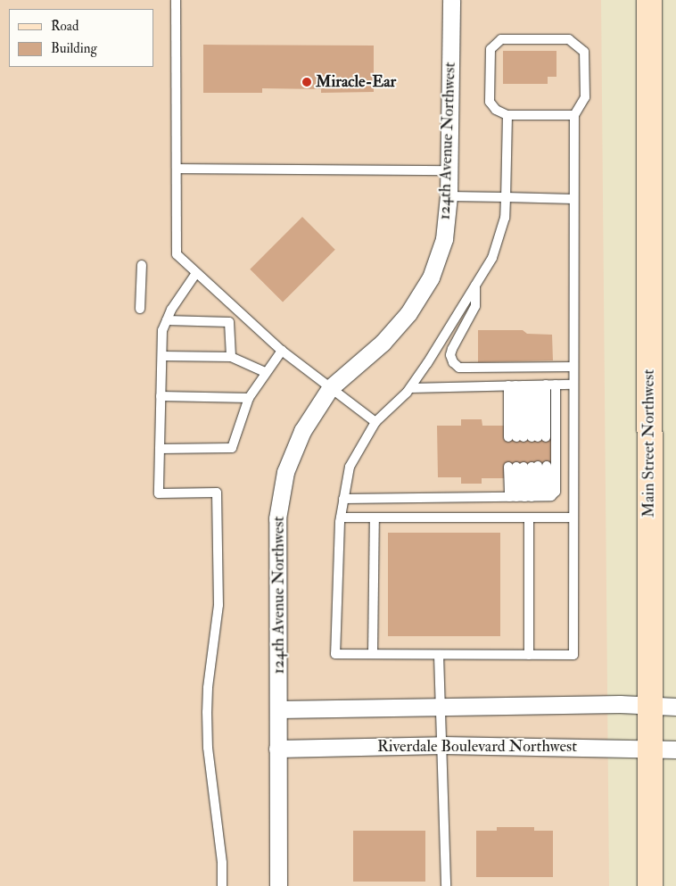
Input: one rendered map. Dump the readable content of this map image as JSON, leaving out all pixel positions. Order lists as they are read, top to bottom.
{
  "streets": {
    "main road": ["Main Street Northwest"],
    "street": ["124th Avenue Northwest", "Riverdale Boulevard Northwest"]
  },
  "crossings": [
    ["124th Avenue Northwest", "Riverdale Boulevard Northwest"],
    ["Main Street Northwest", "Riverdale Boulevard Northwest"]
  ],
  "places": ["Miracle-Ear"],
  "legend": ["Road", "Building"]
}
